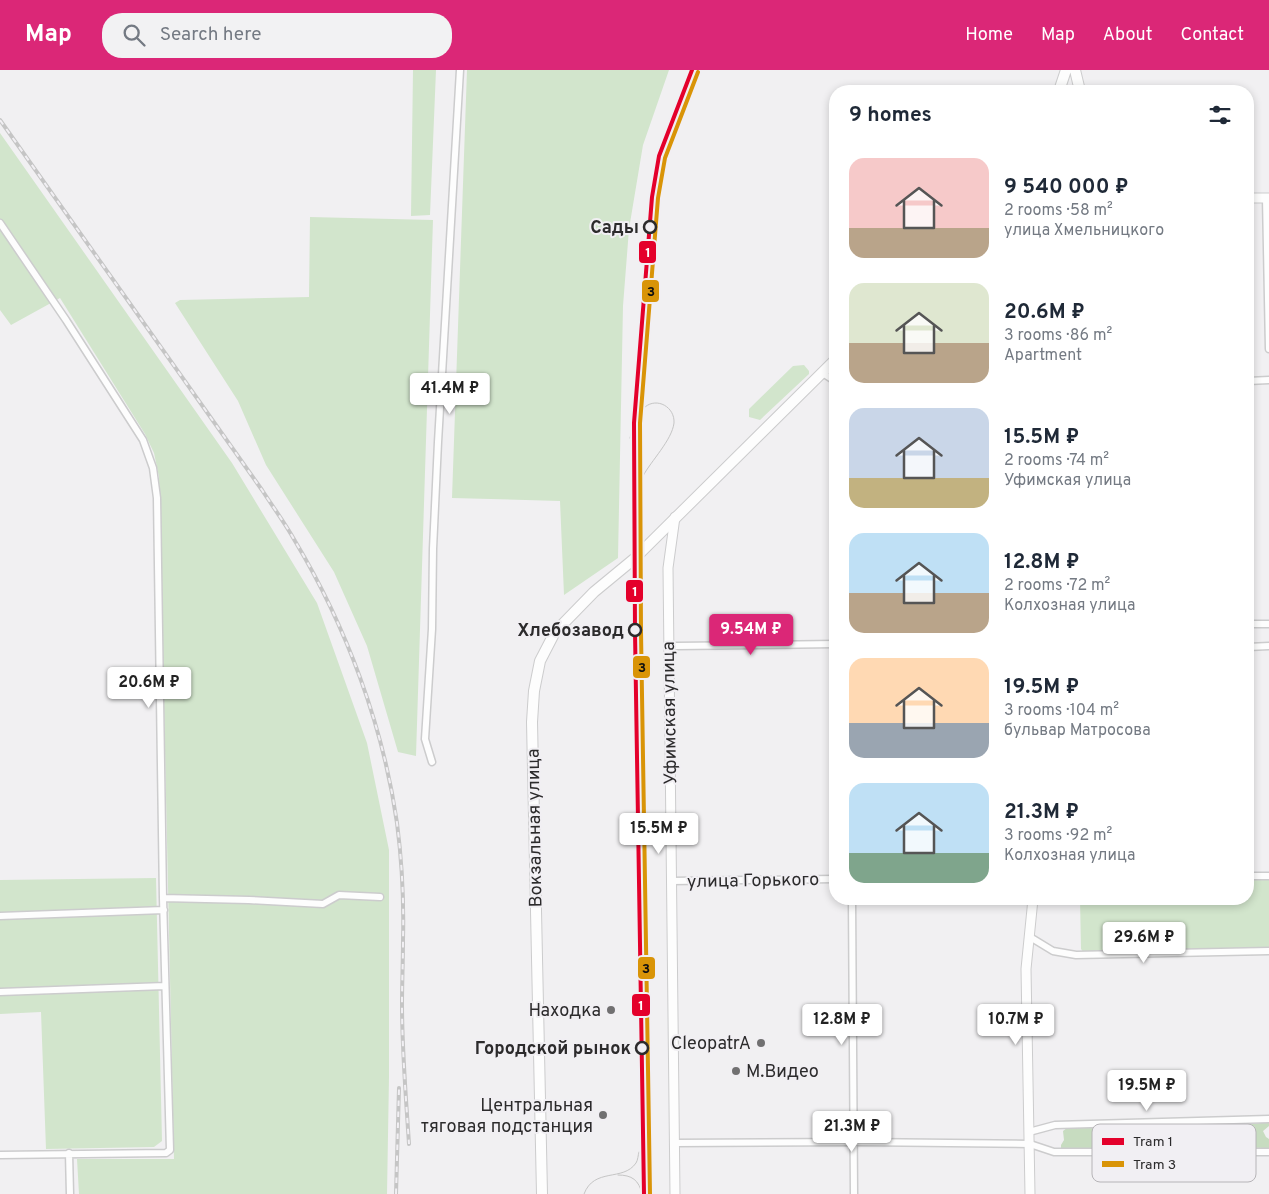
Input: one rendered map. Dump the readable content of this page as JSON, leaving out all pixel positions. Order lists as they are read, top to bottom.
{
  "streets": {
    "main road": ["Вокзальная улица"],
    "street": ["Уфимская улица", "улица Горького"]
  },
  "crossings": [
    ["Уфимская улица", "Вокзальная улица"],
    ["Уфимская улица", "улица Горького"]
  ],
  "places": [
    "Сады",
    "Хлебозавод",
    "Находка",
    "CleopatrA",
    "Городской рынок",
    "М.Видео",
    "Центральная тяговая подстанция"
  ],
  "lines": ["tram line 1", "tram line 3"],
  "legend": ["Tram 1", "Tram 3"],
  "page": {
    "header": "Map",
    "search": "Search here",
    "nav": [
      "Home",
      "Map",
      "About",
      "Contact"
    ],
    "heading": "9 homes",
    "list": [
      {
        "name": "9 540 000 ₽",
        "note": "2 rooms · 58 m² · улица Хмельницкого"
      },
      {
        "name": "20.6M ₽",
        "note": "3 rooms · 86 m² · Apartment"
      },
      {
        "name": "15.5M ₽",
        "note": "2 rooms · 74 m² · Уфимская улица"
      },
      {
        "name": "12.8M ₽",
        "note": "2 rooms · 72 m² · Колхозная улица"
      },
      {
        "name": "19.5M ₽",
        "note": "3 rooms · 104 m² · бульвар Матросова"
      },
      {
        "name": "21.3M ₽",
        "note": "3 rooms · 92 m² · Колхозная улица"
      }
    ],
    "price": [
      "41.4M ₽",
      "9.54M ₽",
      "20.6M ₽",
      "15.5M ₽",
      "29.6M ₽",
      "12.8M ₽",
      "10.7M ₽",
      "19.5M ₽",
      "21.3M ₽"
    ]
  }
}
